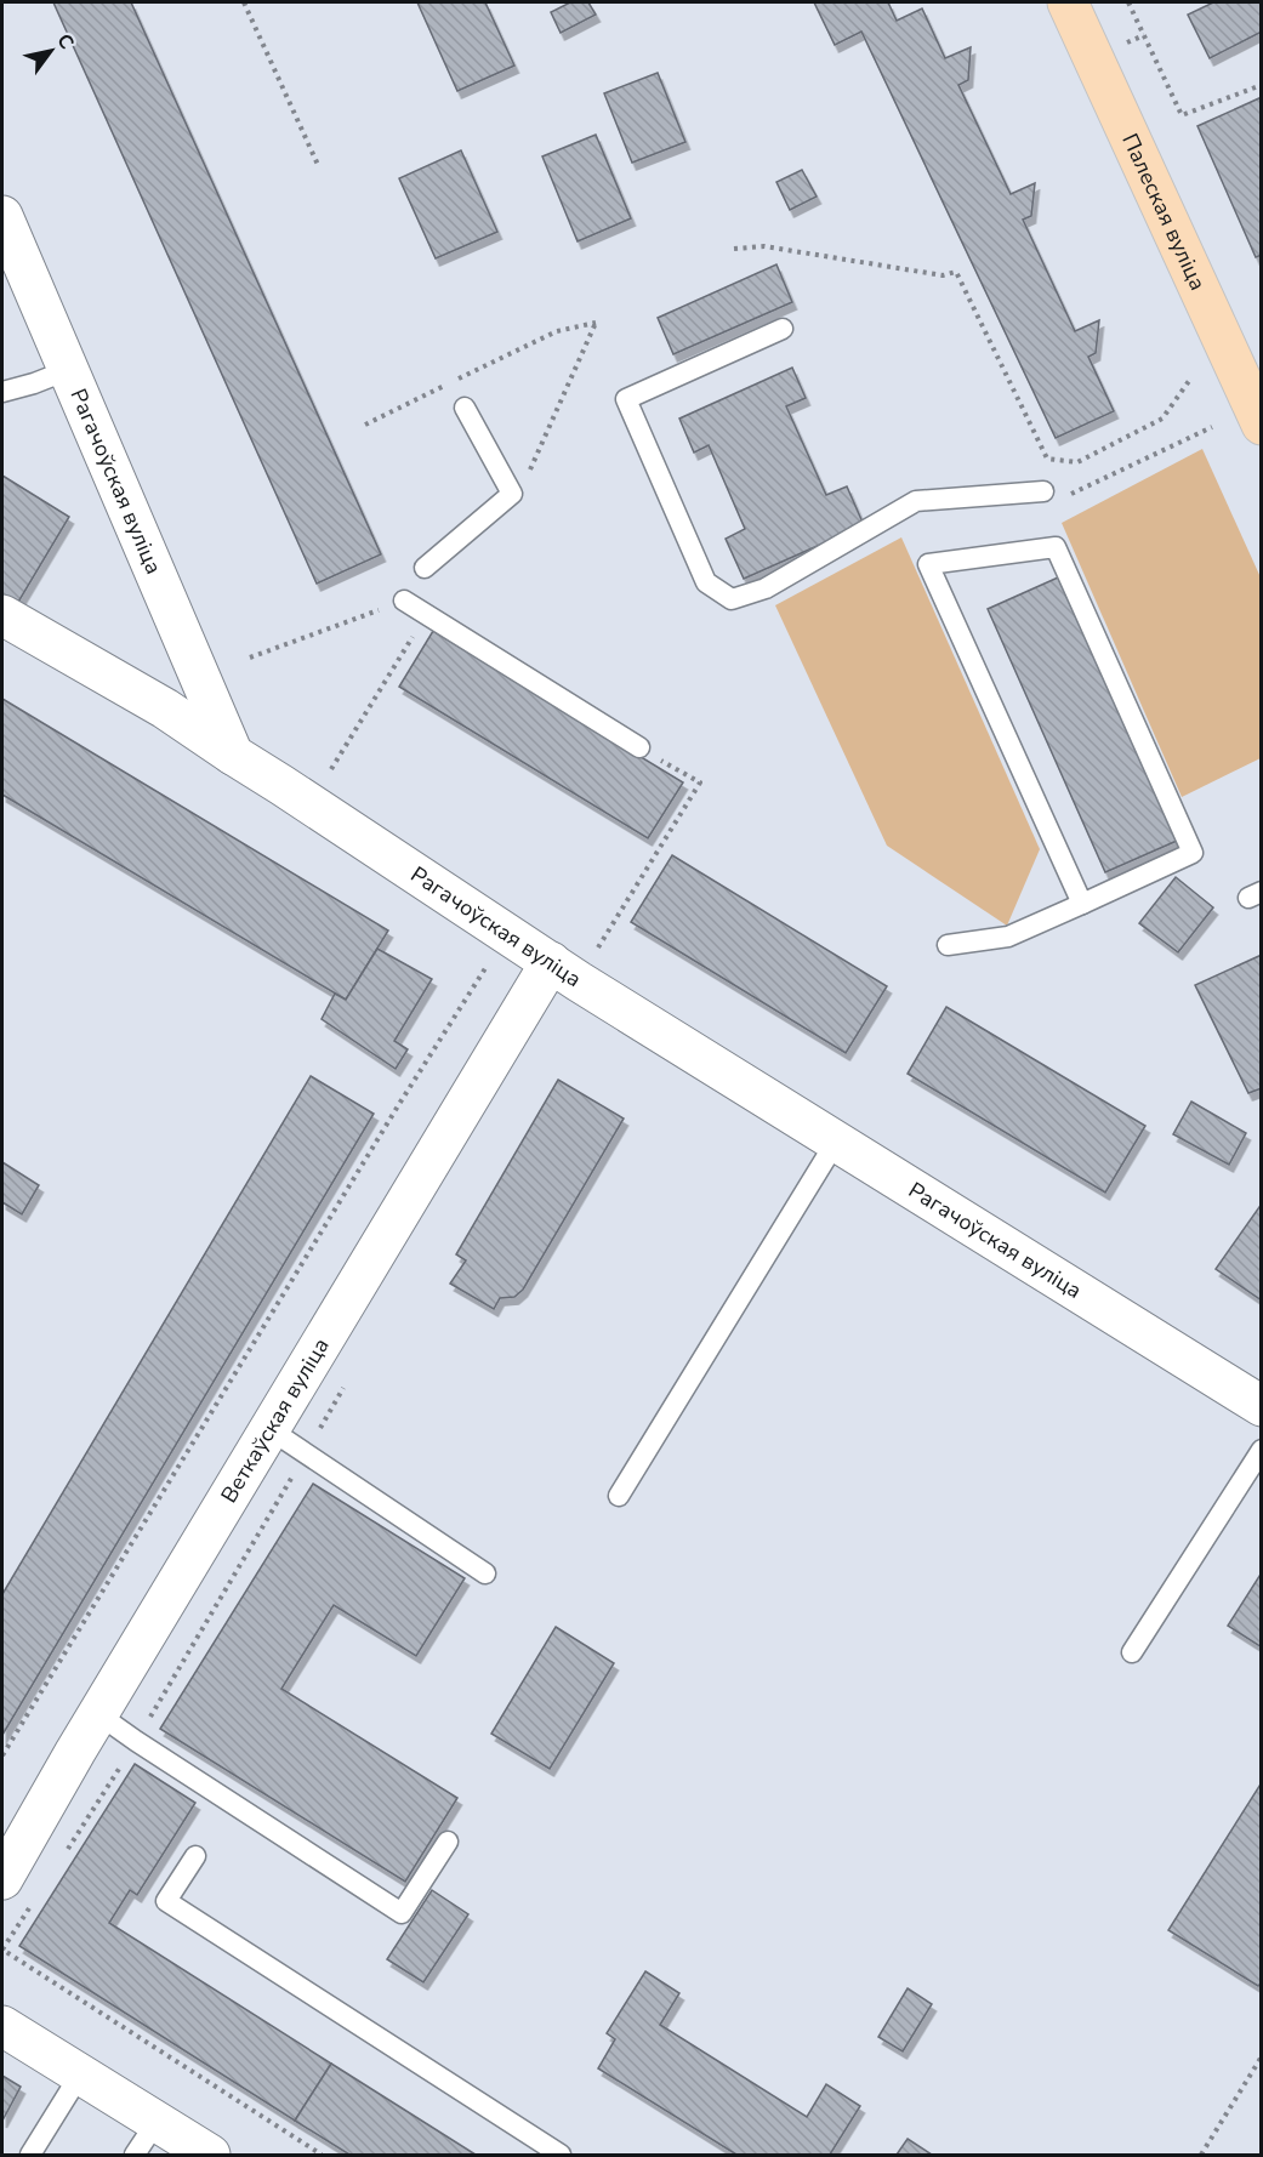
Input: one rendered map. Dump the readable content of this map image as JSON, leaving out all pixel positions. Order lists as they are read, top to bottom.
{
  "streets": {
    "main road": ["Палеская вуліца"],
    "street": ["Рагачоўская вуліца", "Веткаўская вуліца"]
  },
  "crossings": [
    ["Рагачоўская вуліца", "Веткаўская вуліца"]
  ],
  "north": "top right"
}
